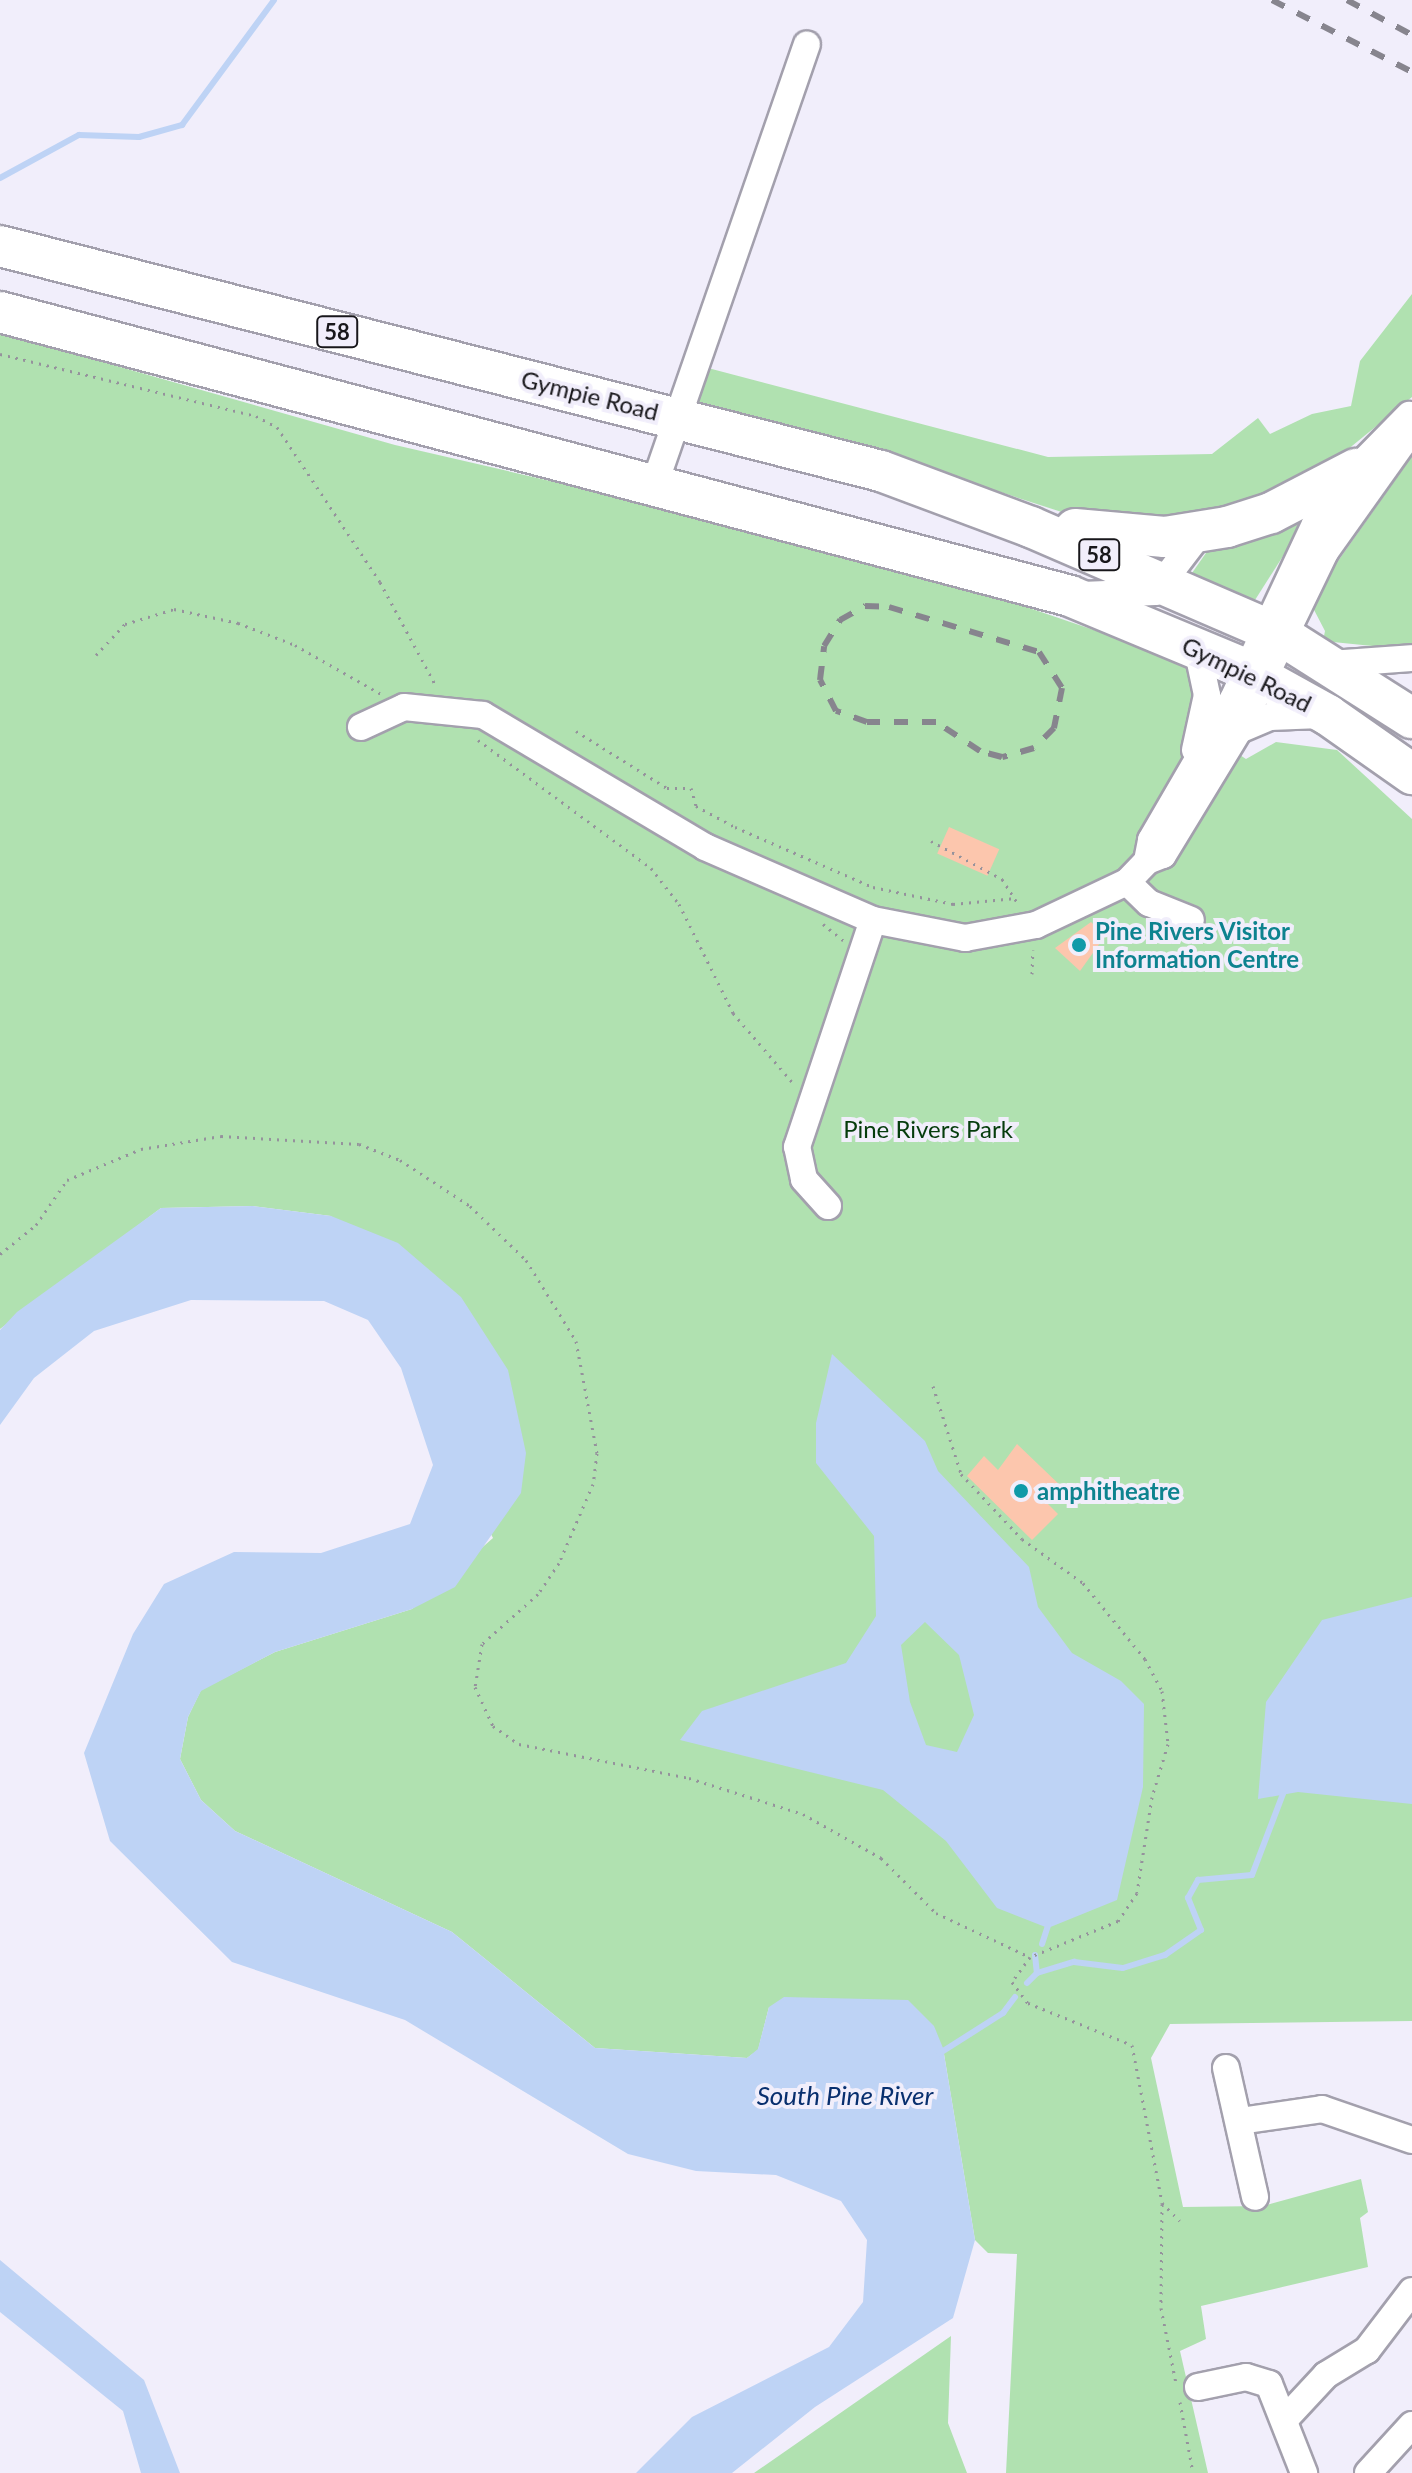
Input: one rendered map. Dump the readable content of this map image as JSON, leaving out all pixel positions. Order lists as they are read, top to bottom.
{
  "streets": {
    "highway": ["58", "Gympie Road"]
  },
  "water": ["South Pine River"],
  "parks": ["Pine Rivers Park"],
  "places": ["Pine Rivers Visitor Information Centre", "amphitheatre"]
}
